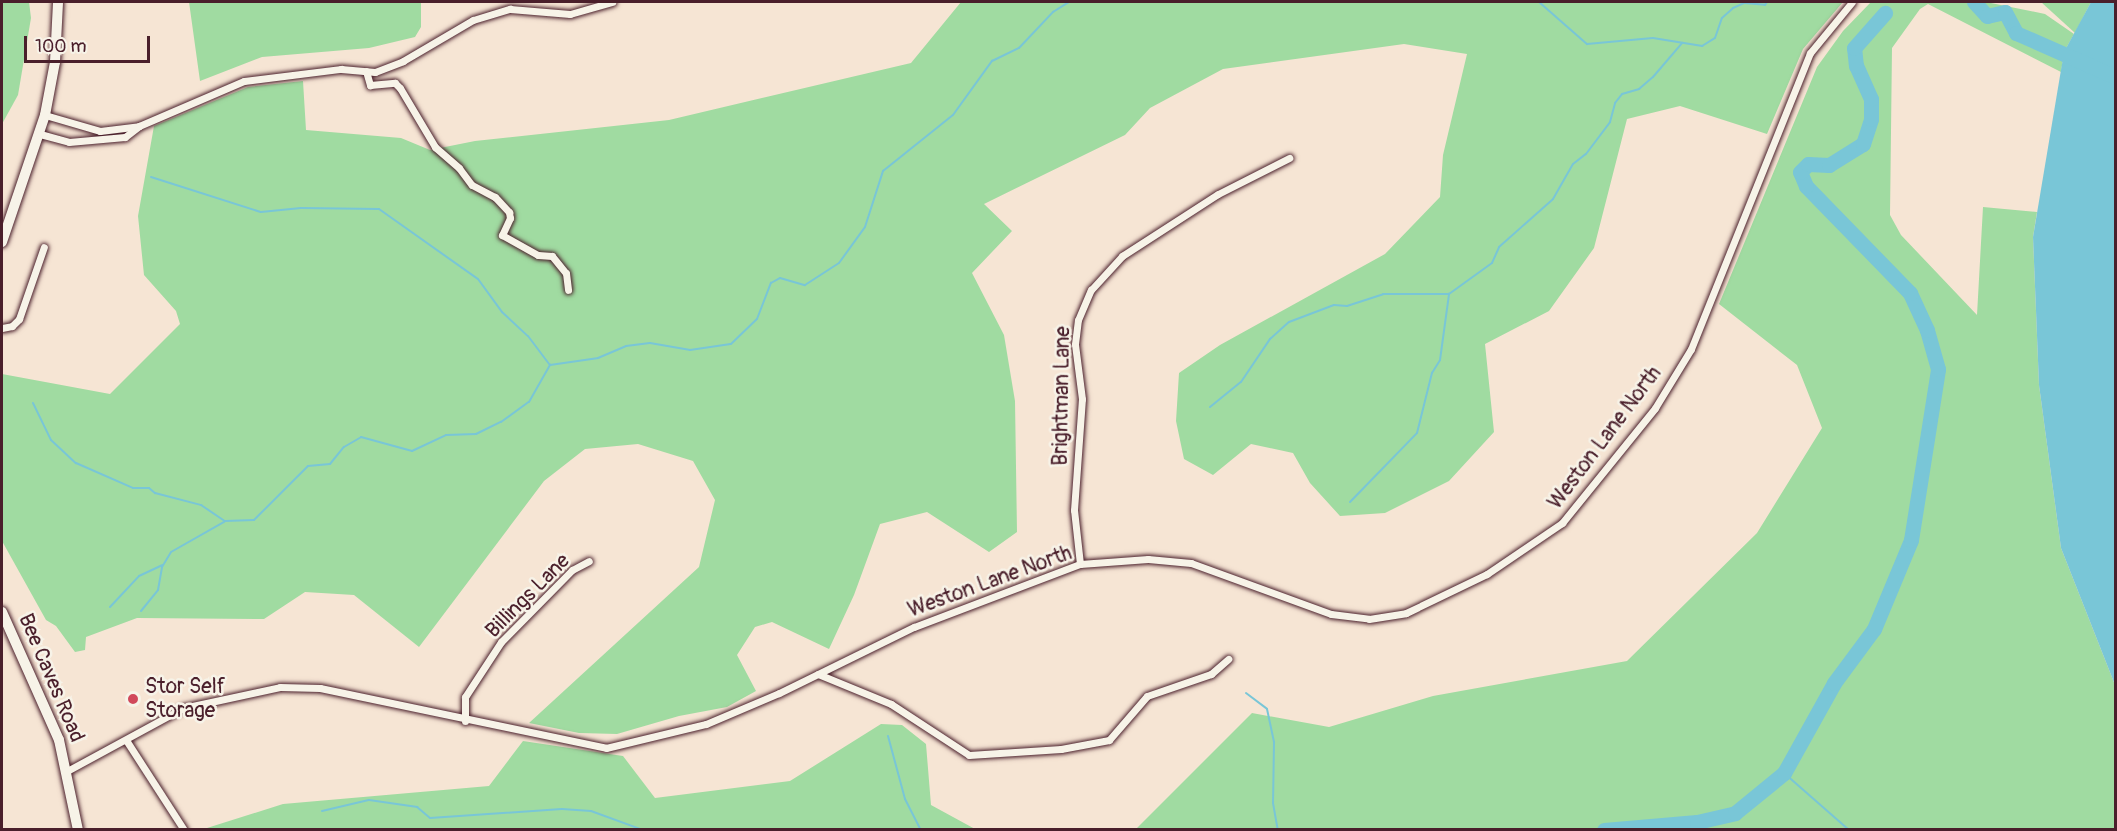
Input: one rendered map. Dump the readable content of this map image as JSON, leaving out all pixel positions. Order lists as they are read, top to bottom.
{
  "streets": {
    "main road": ["Bee Caves Road"],
    "street": ["Brightman Lane", "Weston Lane North", "Billings Lane"]
  },
  "crossings": [
    ["Brightman Lane", "Weston Lane North"],
    ["Weston Lane North", "Billings Lane"],
    ["Weston Lane North", "Bee Caves Road"]
  ],
  "places": ["Stor Self Storage"],
  "scale_bar": "100 m"
}
